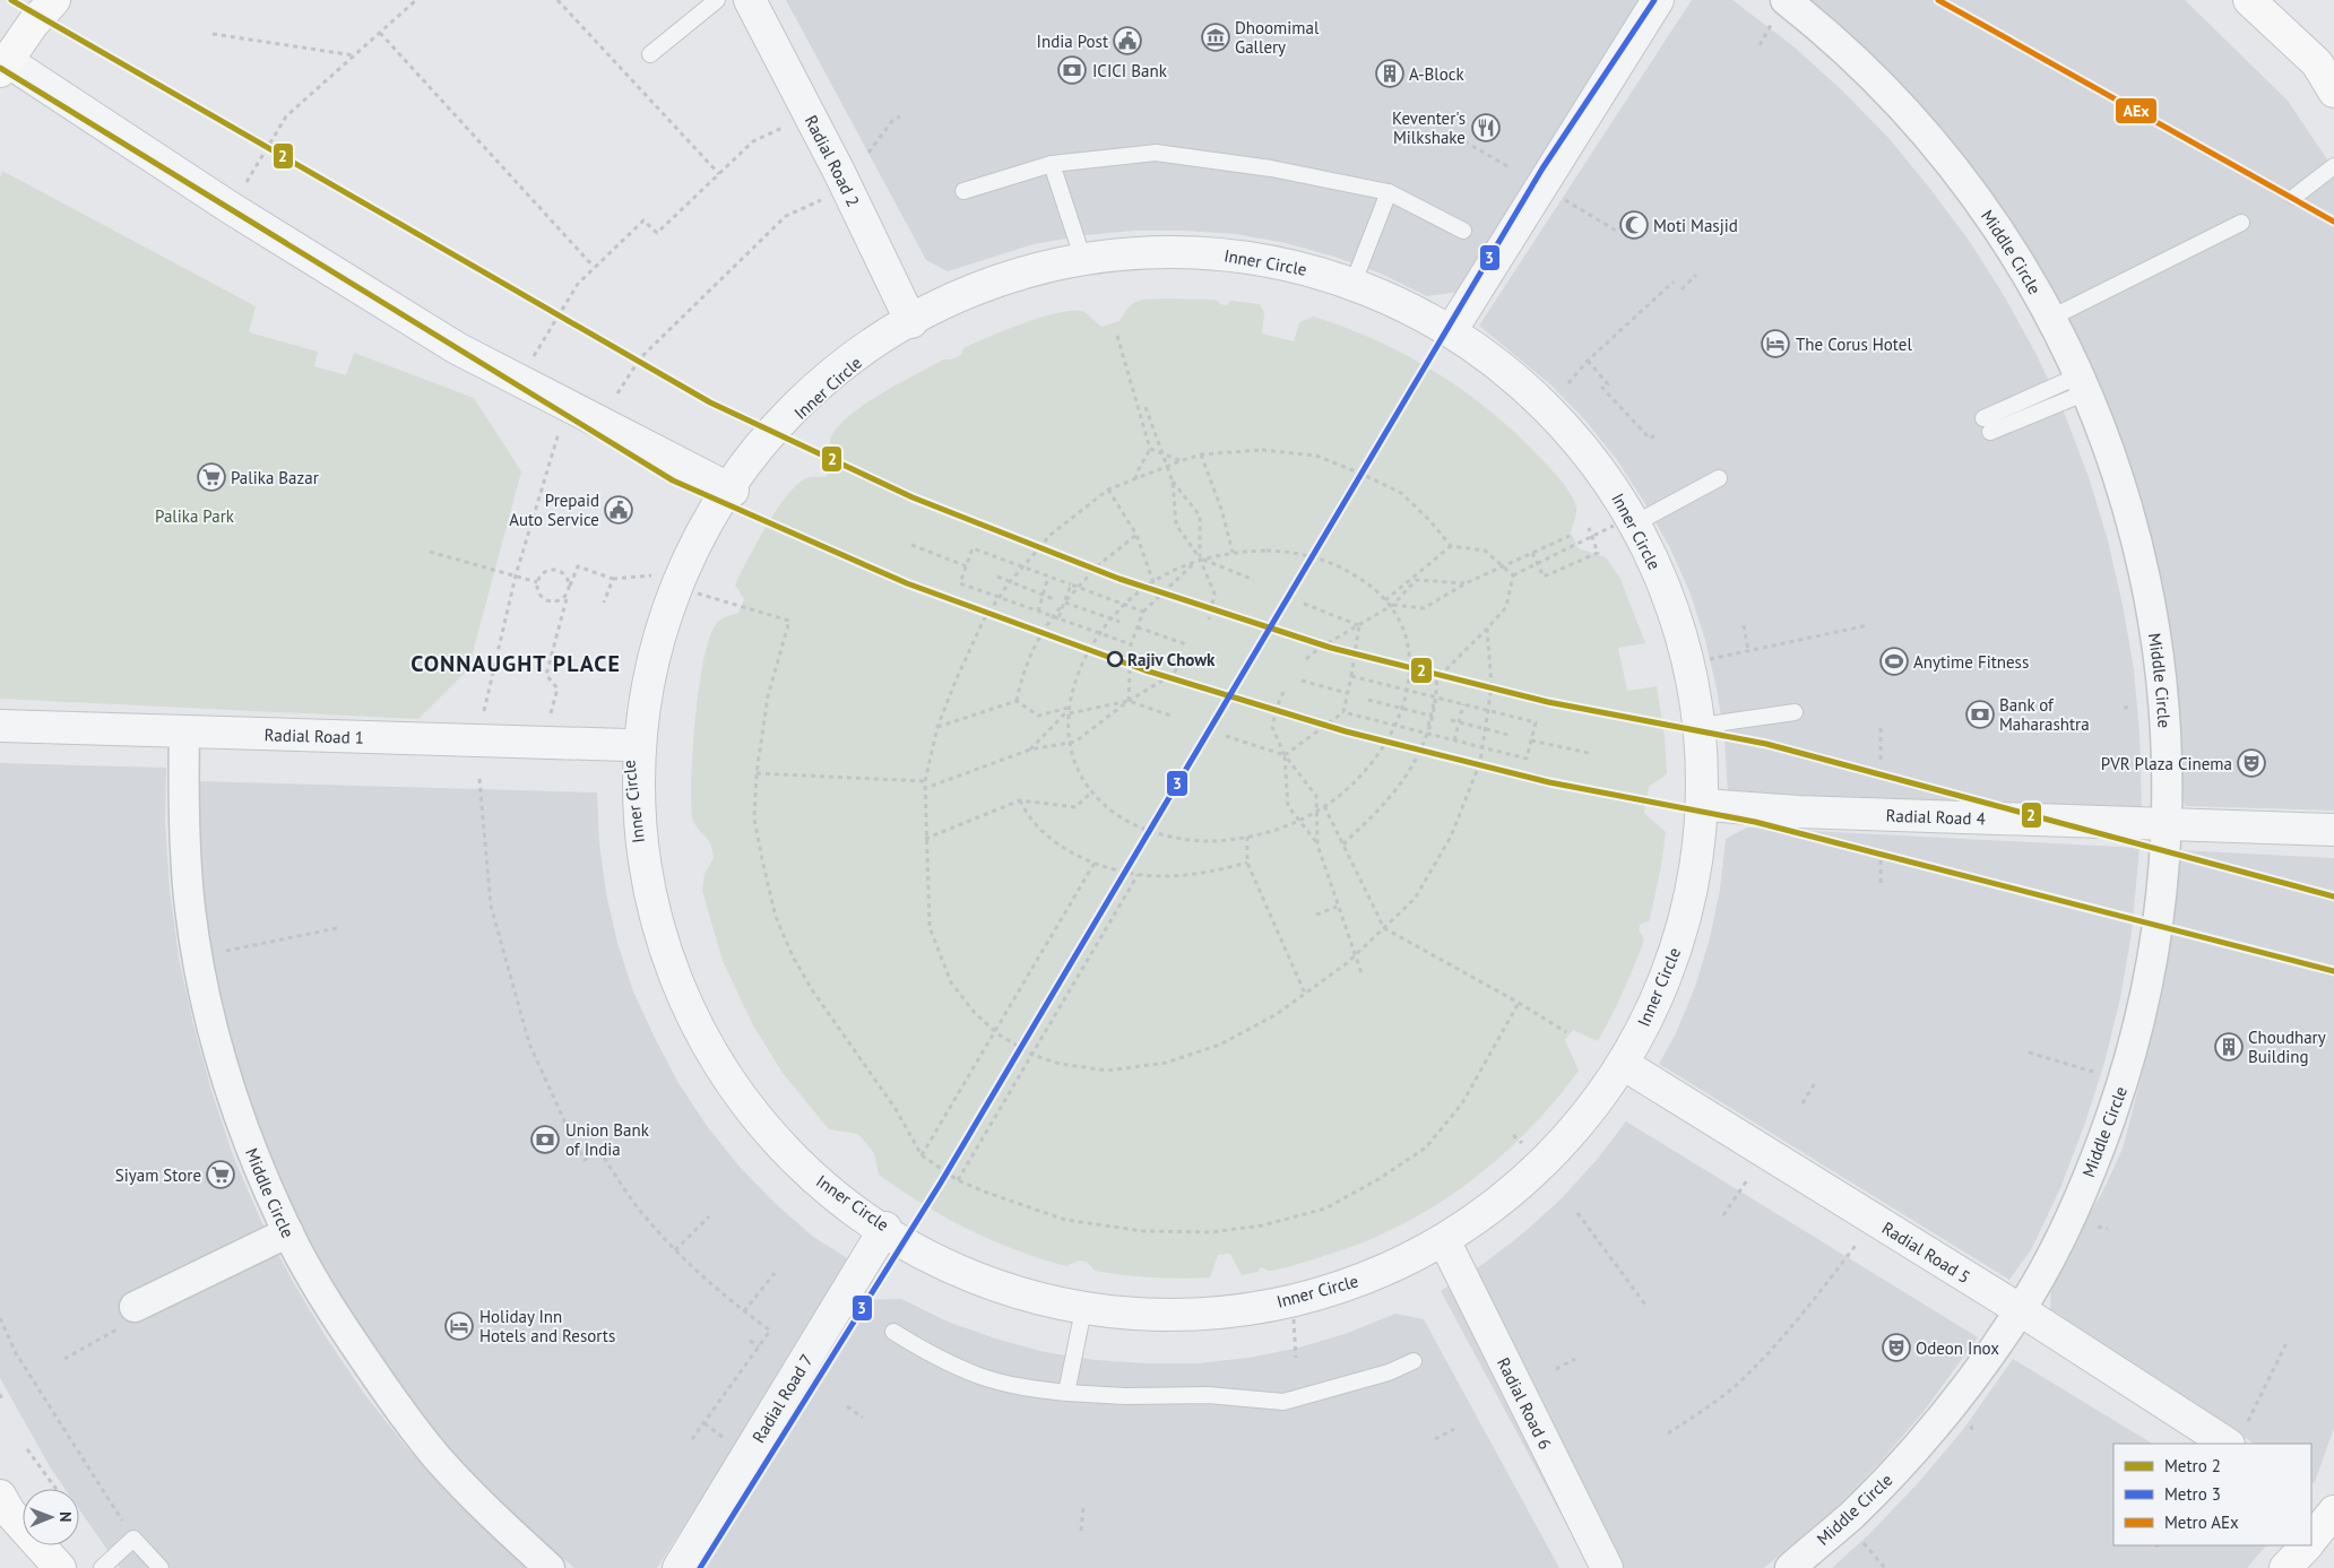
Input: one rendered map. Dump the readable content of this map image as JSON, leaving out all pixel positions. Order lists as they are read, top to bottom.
{
  "streets": {
    "street": [
      "Radial Road 2",
      "Middle Circle",
      "Inner Circle",
      "Radial Road 1",
      "Radial Road 4",
      "Radial Road 5",
      "Radial Road 7",
      "Radial Road 6"
    ]
  },
  "crossings": [
    ["Radial Road 2", "Inner Circle"],
    ["Middle Circle", "Radial Road 1"],
    ["Middle Circle", "Radial Road 4"],
    ["Middle Circle", "Radial Road 5"],
    ["Inner Circle", "Radial Road 1"],
    ["Inner Circle", "Radial Road 4"],
    ["Inner Circle", "Radial Road 5"],
    ["Inner Circle", "Radial Road 7"],
    ["Inner Circle", "Radial Road 6"]
  ],
  "districts": ["CONNAUGHT PLACE"],
  "parks": ["Palika Park"],
  "places": {
    "museum": ["Dhoomimal Gallery"],
    "public building": ["India Post", "Prepaid Auto Service"],
    "bank": ["ICICI Bank", "Bank of Maharashtra", "Union Bank of India"],
    "building": ["A-Block", "Choudhary Building"],
    "restaurant": ["Keventer's Milkshake"],
    "mosque": ["Moti Masjid"],
    "hotel": ["The Corus Hotel", "Holiday Inn Hotels and Resorts"],
    "supermarket": ["Palika Bazar", "Siyam Store"],
    "other": ["Rajiv Chowk"],
    "sports": ["Anytime Fitness"],
    "theatre": ["PVR Plaza Cinema", "Odeon Inox"]
  },
  "lines": ["metro line 2", "metro line 3", "metro line AEx"],
  "legend": ["Metro 2", "Metro 3", "Metro AEx"],
  "north": "right"
}
